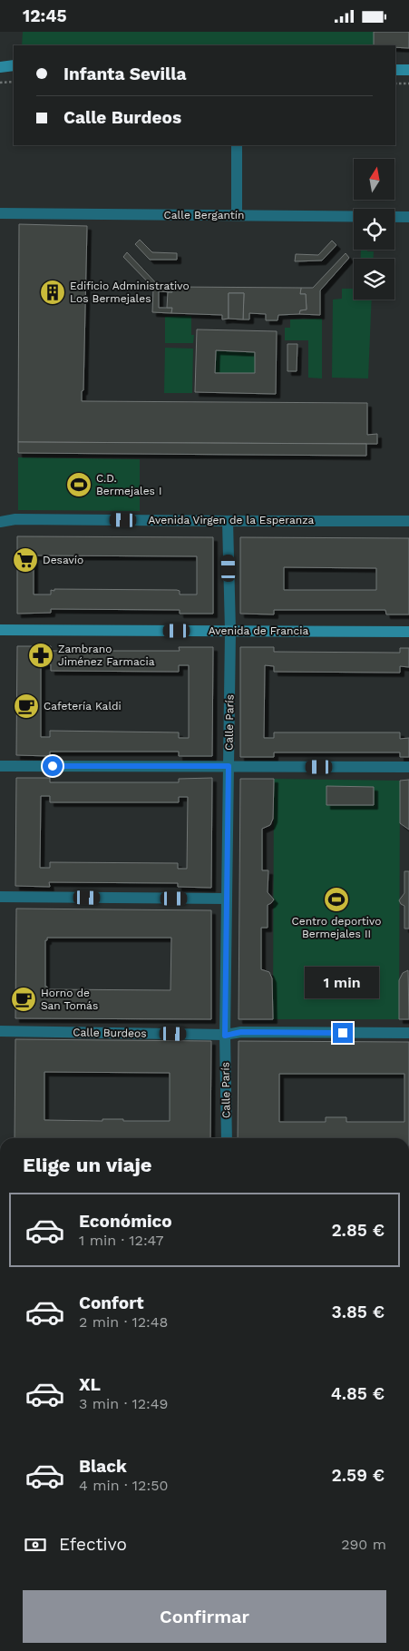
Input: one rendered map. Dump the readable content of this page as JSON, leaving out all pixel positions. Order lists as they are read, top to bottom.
{
  "streets": {
    "street": [
      "Calle Bergantín",
      "Avenida Virgen de la Esperanza",
      "Avenida de Francia",
      "Calle París",
      "Calle Burdeos"
    ]
  },
  "crossings": [
    ["Avenida Virgen de la Esperanza", "Calle París"],
    ["Avenida de Francia", "Calle París"],
    ["Calle París", "Calle Burdeos"]
  ],
  "places": {
    "building": ["Edificio Administrativo Los Bermejales"],
    "sports": ["C.D. Bermejales I", "Centro deportivo Bermejales II"],
    "supermarket": ["Desavío"],
    "pharmacy": ["Zambrano Jiménez Farmacia"],
    "cafe": ["Cafetería Kaldi", "Horno de San Tomás"]
  },
  "north": "top",
  "page": {
    "status": "12:45",
    "banner": ["Infanta Sevilla", "Calle Burdeos"],
    "bubble": "1 min",
    "heading": "Elige un viaje",
    "list": [
      {
        "name": "Económico",
        "note": "1 min · 12:47",
        "value": "2.85 €"
      },
      {
        "name": "Confort",
        "note": "2 min · 12:48",
        "value": "3.85 €"
      },
      {
        "name": "XL",
        "note": "3 min · 12:49",
        "value": "4.85 €"
      },
      {
        "name": "Black",
        "note": "4 min · 12:50",
        "value": "2.59 €"
      }
    ],
    "pay": ["Efectivo", "290 m"],
    "buttons": "Confirmar"
  }
}
